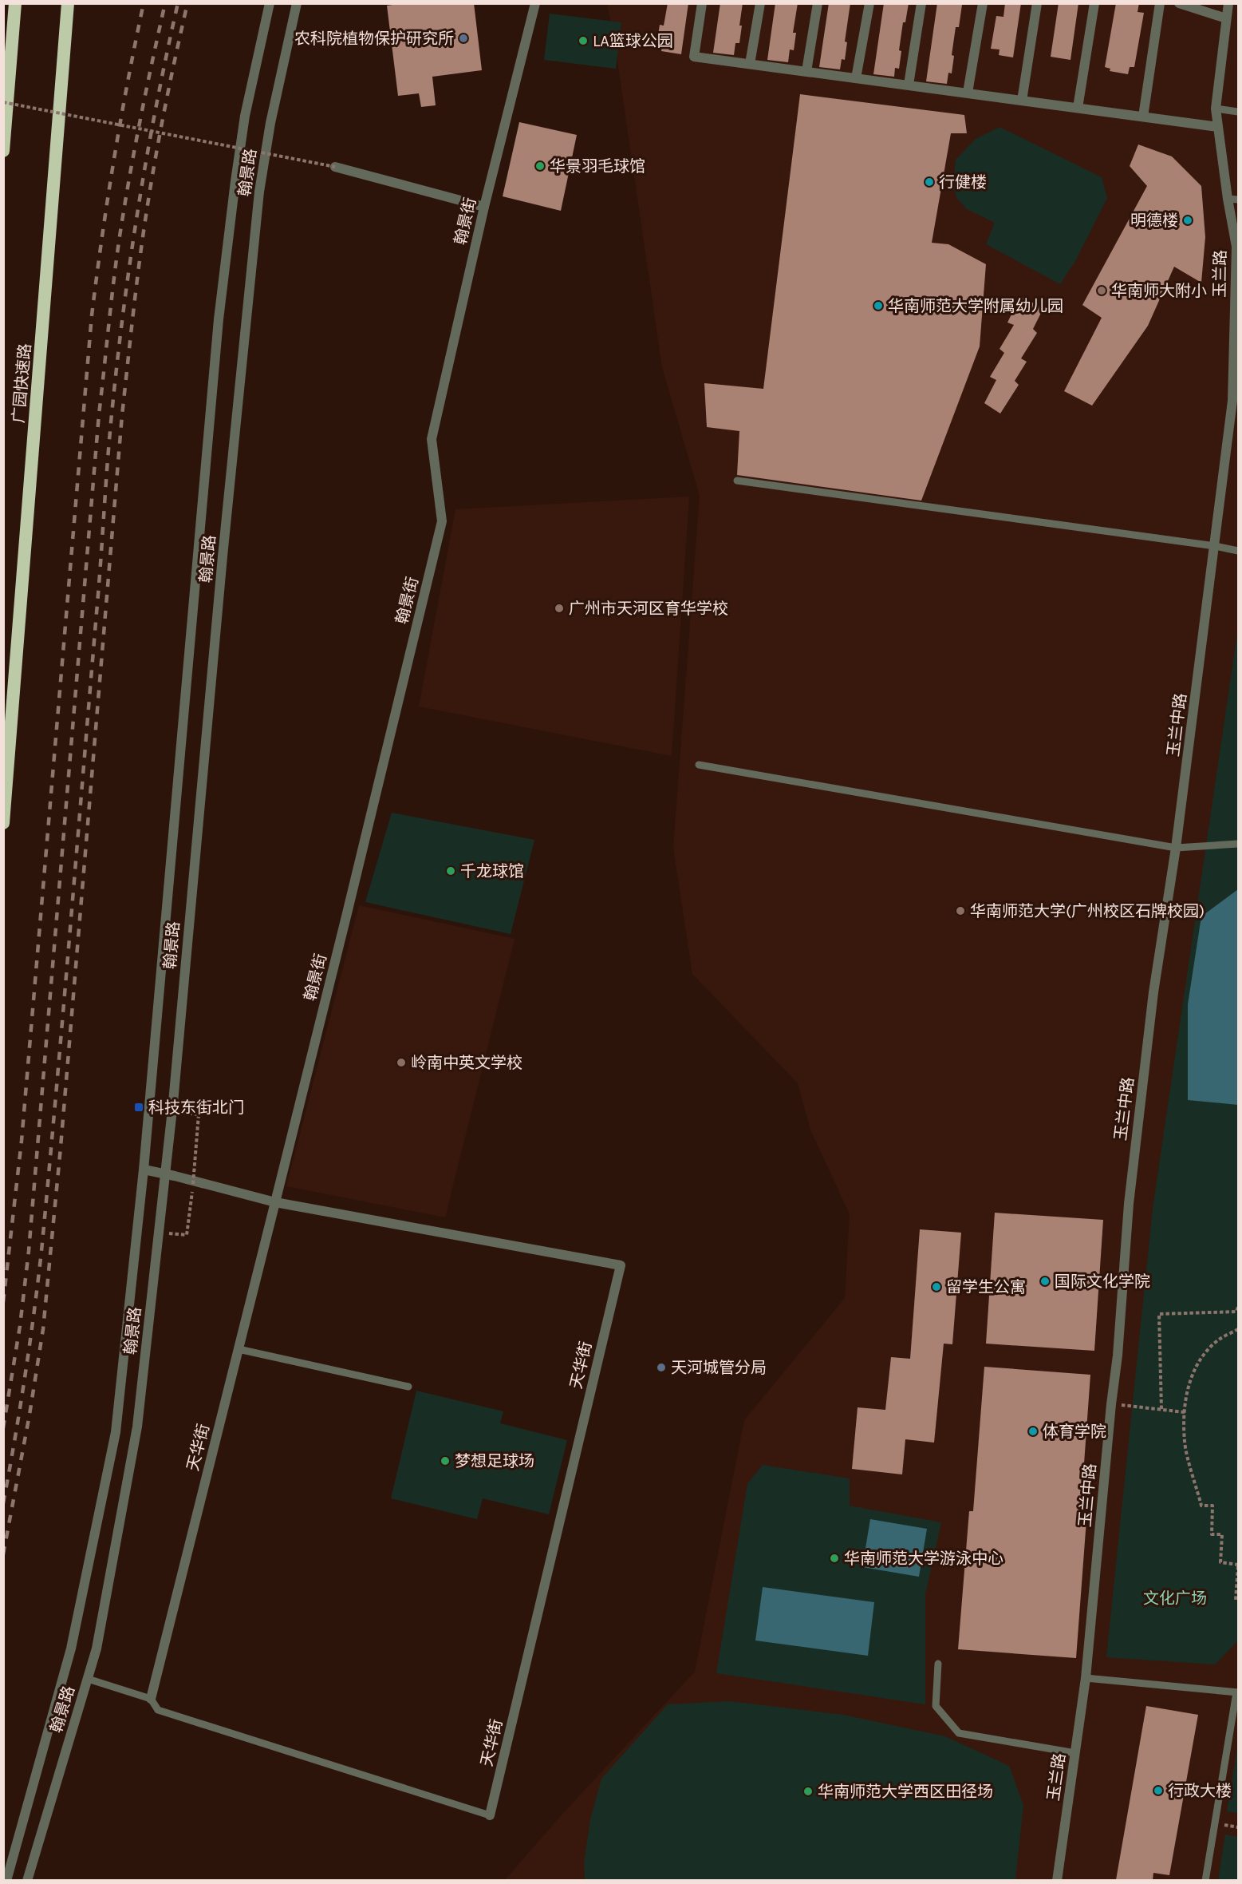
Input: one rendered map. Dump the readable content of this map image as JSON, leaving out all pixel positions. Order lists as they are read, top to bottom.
{
  "streets": {
    "highway": ["广园快速路"],
    "street": [
      "翰景路",
      "翰景街",
      "玉兰路",
      "玉兰中路",
      "天华街"
    ]
  },
  "crossings": [
    ["翰景路", "天华街"],
    ["翰景街", "天华街"],
    ["玉兰路", "玉兰中路"]
  ],
  "parks": ["文化广场"],
  "places": {
    "other": [
      "农科院植物保护研究所",
      "LA篮球公园",
      "华景羽毛球馆",
      "行健楼",
      "明德楼",
      "华南师大附小",
      "华南师范大学附属幼儿园",
      "广州市天河区育华学校",
      "千龙球馆",
      "华南师范大学(广州校区石牌校园)",
      "岭南中英文学校",
      "国际文化学院",
      "留学生公寓",
      "天河城管分局",
      "体育学院",
      "梦想足球场",
      "华南师范大学游泳中心",
      "行政大楼",
      "华南师范大学西区田径场"
    ],
    "transit": ["科技东街北门"]
  }
}
